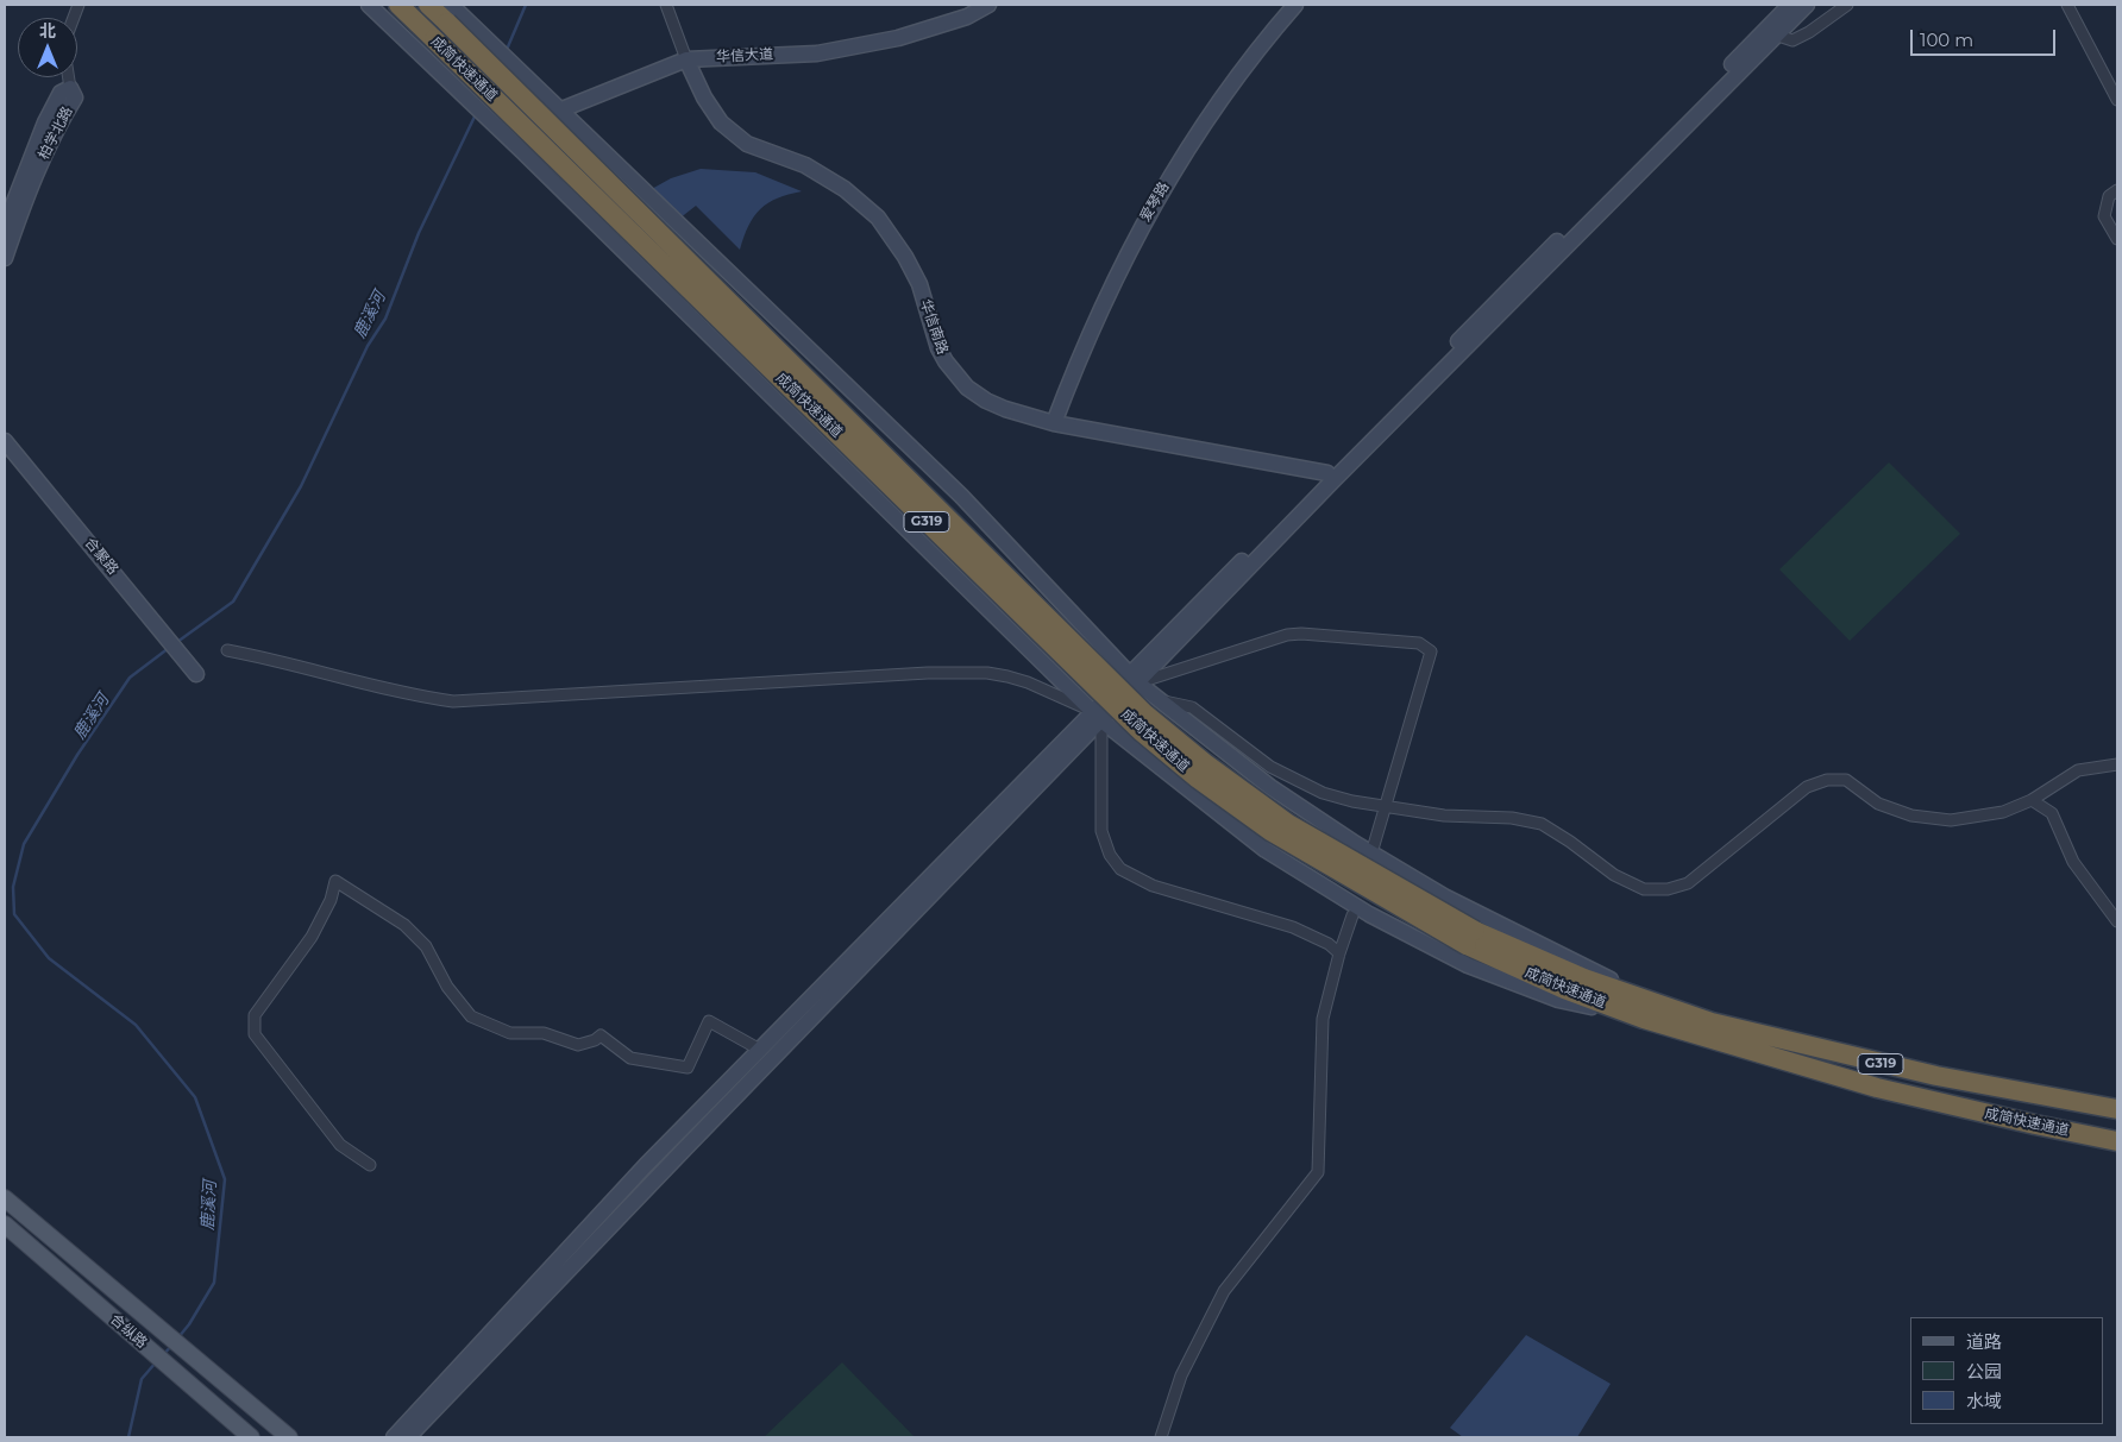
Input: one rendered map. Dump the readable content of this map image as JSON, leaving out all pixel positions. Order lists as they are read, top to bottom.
{
  "streets": {
    "highway": ["成简快速通道", "G319"],
    "main road": ["合纵路"],
    "street": [
      "华信大道",
      "柏学北路",
      "爱琴路",
      "华信南路",
      "合聚路"
    ]
  },
  "crossings": [
    ["华信大道", "华信南路"],
    ["爱琴路", "华信南路"]
  ],
  "water": ["鹿溪河"],
  "legend": ["道路", "公园", "水域"],
  "scale_bar": "100 m",
  "north": "top"
}
